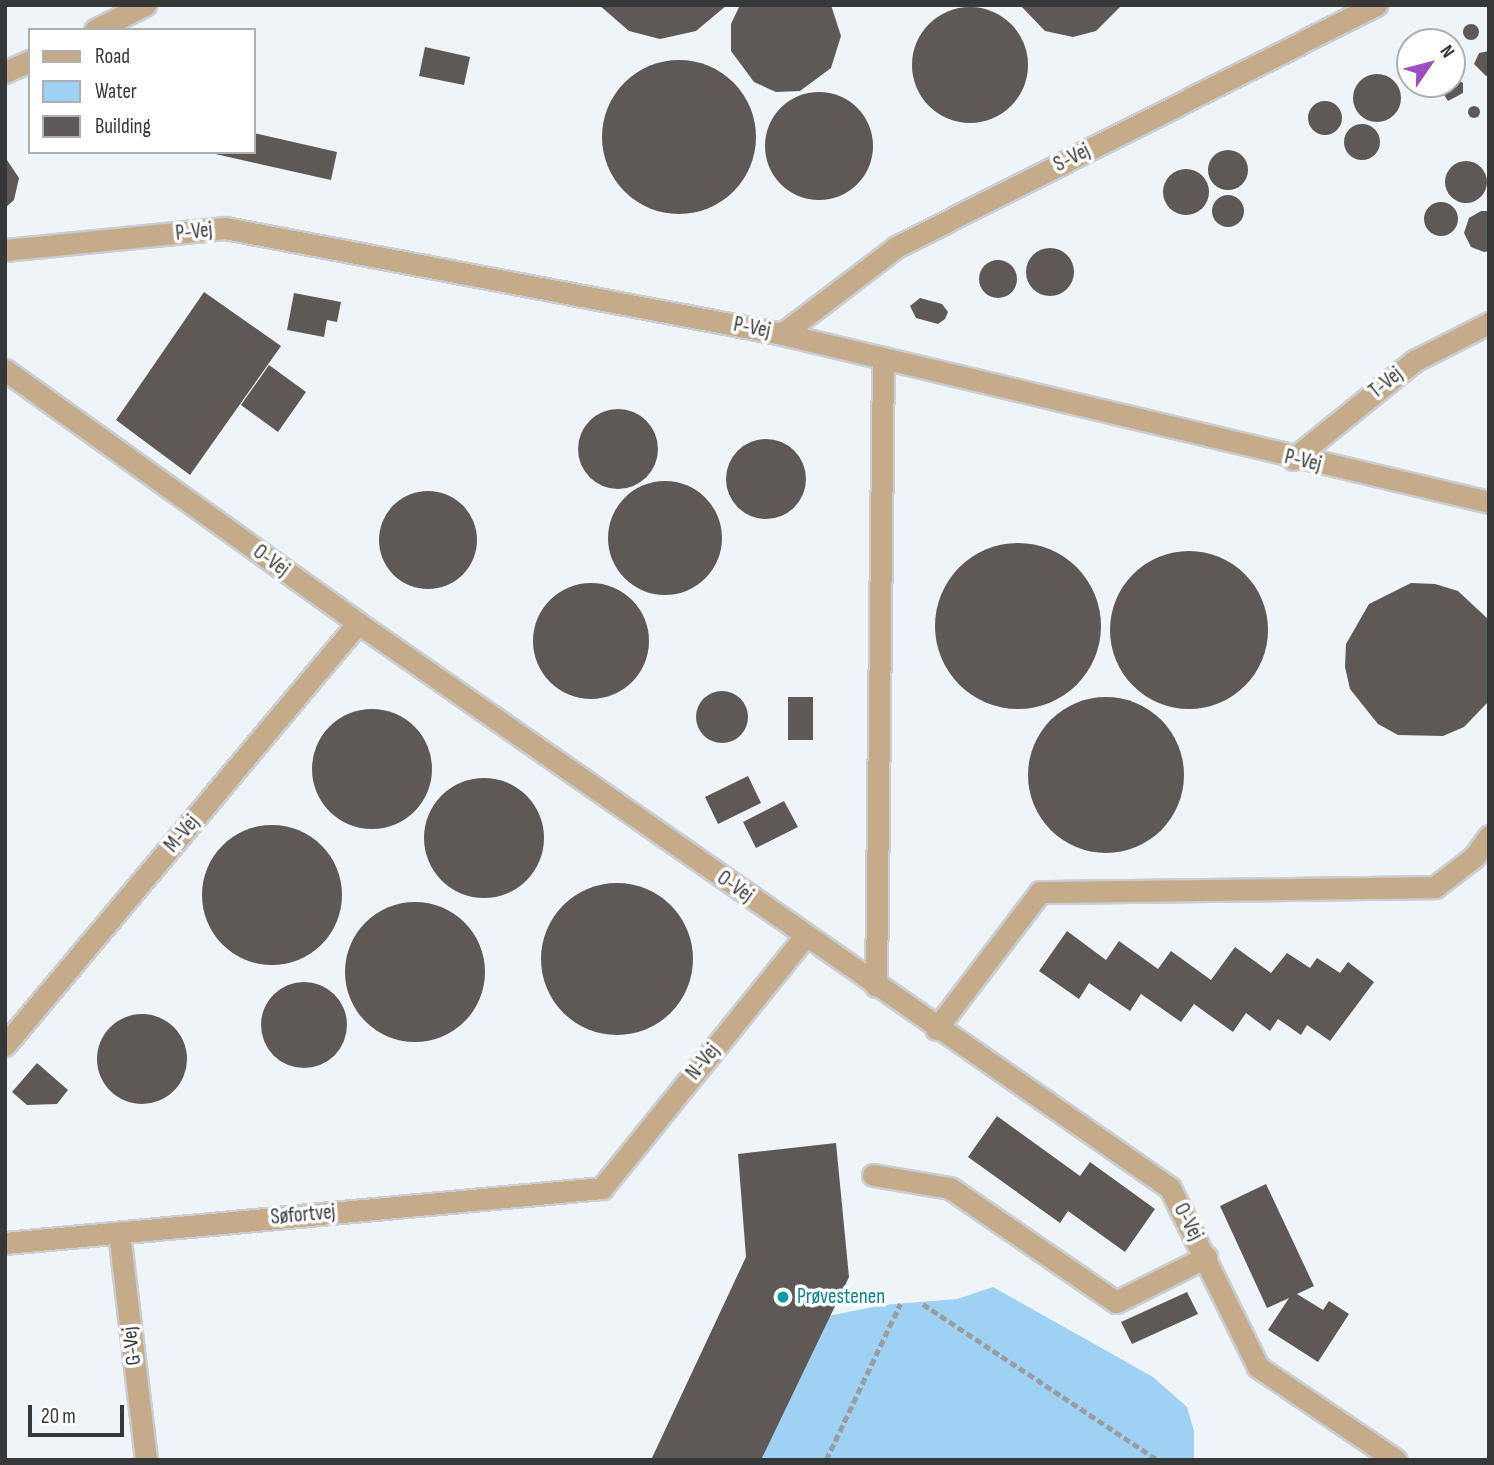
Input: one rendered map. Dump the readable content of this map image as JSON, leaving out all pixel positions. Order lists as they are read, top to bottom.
{
  "streets": {
    "lane": [
      "S-Vej",
      "P-Vej",
      "T-Vej",
      "O-Vej",
      "M-Vej",
      "N-Vej",
      "Søfortvej",
      "G-Vej"
    ]
  },
  "crossings": [
    ["S-Vej", "P-Vej"],
    ["P-Vej", "T-Vej"],
    ["O-Vej", "M-Vej"],
    ["O-Vej", "N-Vej"],
    ["N-Vej", "Søfortvej"],
    ["Søfortvej", "G-Vej"]
  ],
  "places": ["Prøvestenen"],
  "legend": ["Road", "Water", "Building"],
  "scale_bar": "20 m",
  "north": "top right"
}
